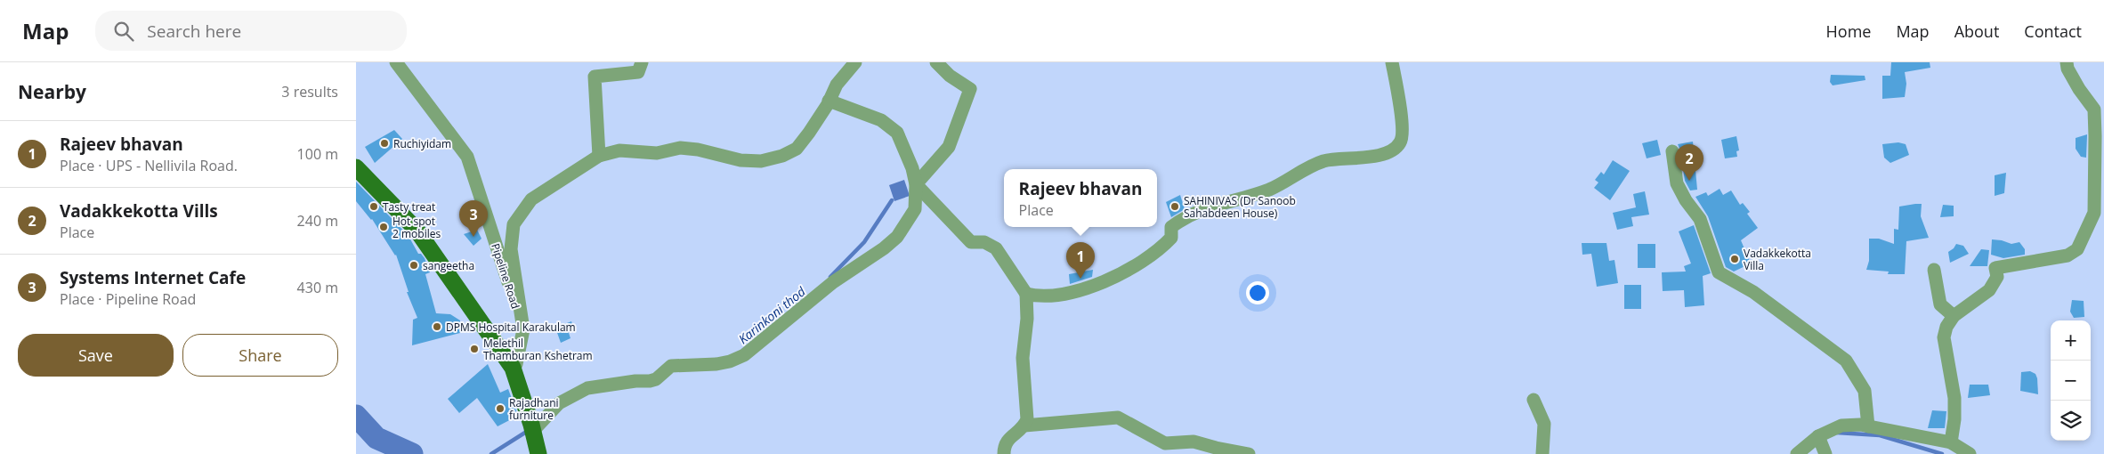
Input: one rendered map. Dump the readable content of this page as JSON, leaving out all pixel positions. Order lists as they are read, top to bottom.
{
  "streets": {
    "street": ["Pipeline Road"]
  },
  "water": ["Karinkoni thod"],
  "places": [
    "Ruchiyidam",
    "Tasty treat",
    "SAHINIVAS (Dr Sanoob Sahabdeen House)",
    "Hot spot 2 mobiles",
    "Vadakkekotta Villa",
    "sangeetha",
    "DPMS Hospital Karakulam",
    "Melethil Thamburan Kshetram",
    "Rajadhani furniture"
  ],
  "page": {
    "header": "Map",
    "search": "Search here",
    "nav": [
      "Home",
      "Map",
      "About",
      "Contact"
    ],
    "heading": ["Nearby", "3 results"],
    "list": [
      {
        "mark": "1",
        "name": "Rajeev bhavan",
        "note": "Place · UPS - Nellivila Road.",
        "value": "100 m"
      },
      {
        "mark": "2",
        "name": "Vadakkekotta Vills",
        "note": "Place",
        "value": "240 m"
      },
      {
        "mark": "3",
        "name": "Systems Internet Cafe",
        "note": "Place · Pipeline Road",
        "value": "430 m"
      }
    ],
    "pins": ["2", "3", "1"],
    "popup": ["Rajeev bhavan", "Place"],
    "buttons": ["Save", "Share"],
    "map_buttons": ["+", "−"]
  }
}
